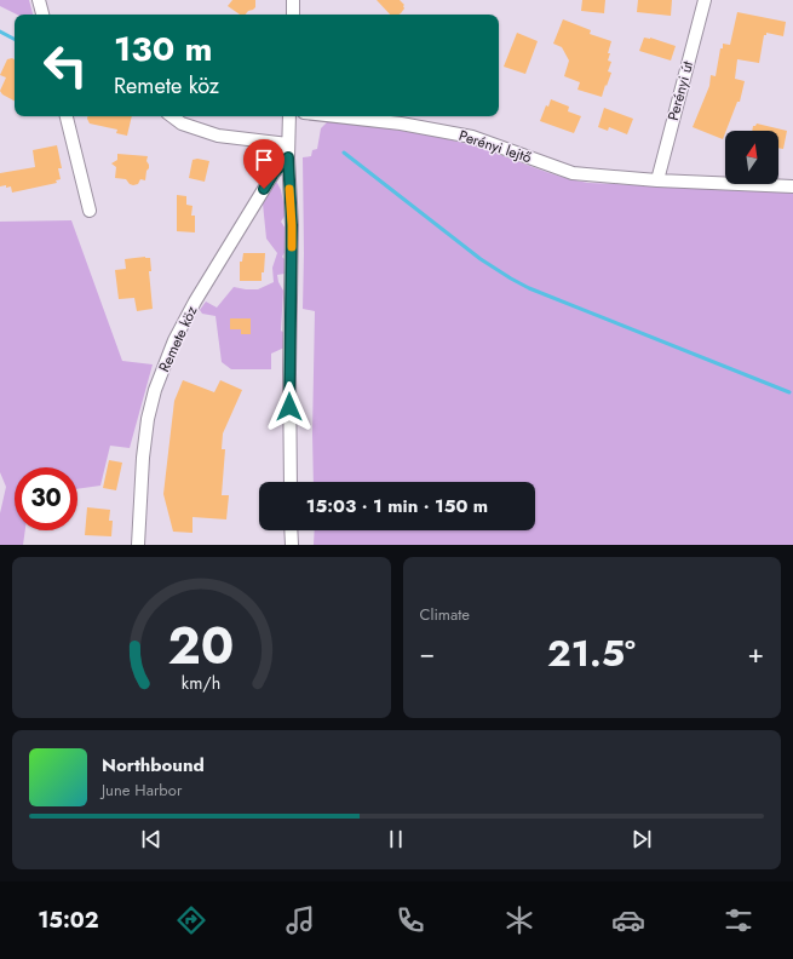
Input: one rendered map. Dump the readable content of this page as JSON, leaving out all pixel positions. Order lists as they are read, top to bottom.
{
  "streets": {
    "street": ["Perényi út", "Perényi lejtő", "Remete köz"]
  },
  "crossings": [
    ["Perényi út", "Perényi lejtő"]
  ],
  "north": "top",
  "page": {
    "turn": ["130 m", "Remete köz"],
    "limit": "30",
    "trip": "15:03 · 1 min · 150 m",
    "tile": "Climate",
    "heat": ["−", "21.5°", "+"],
    "song": ["Northbound", "June Harbor"],
    "tabs": "15:02",
    "gauge": ["20", "km/h"]
  }
}
